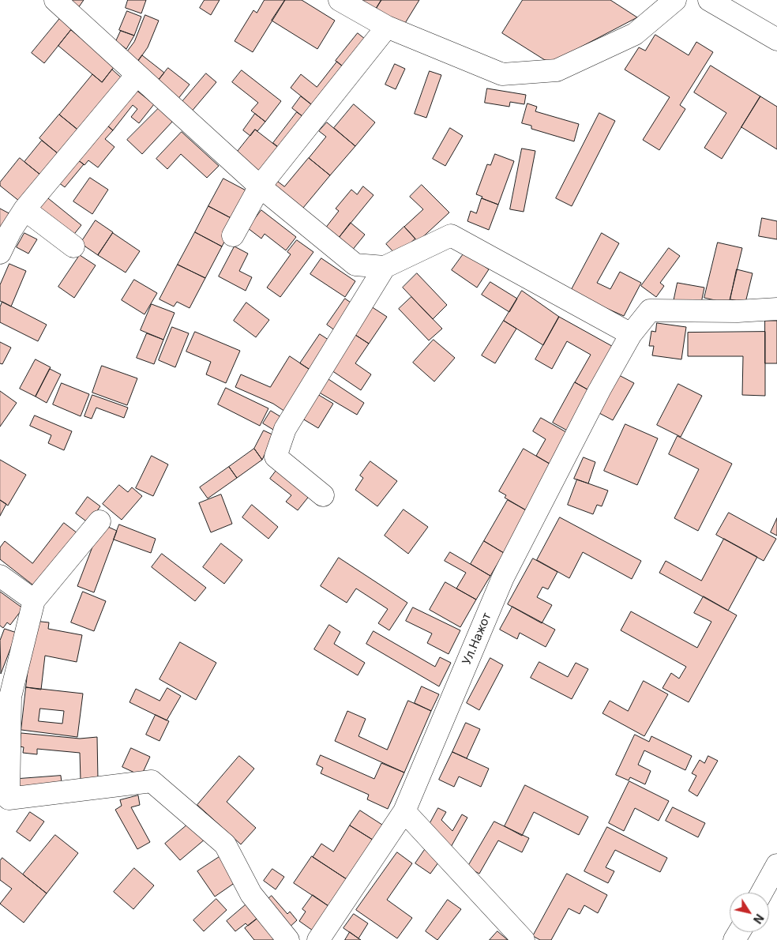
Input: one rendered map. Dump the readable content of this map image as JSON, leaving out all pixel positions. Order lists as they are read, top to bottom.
{
  "streets": {
    "main road": ["Ул.Нажот"]
  },
  "north": "bottom right"
}
